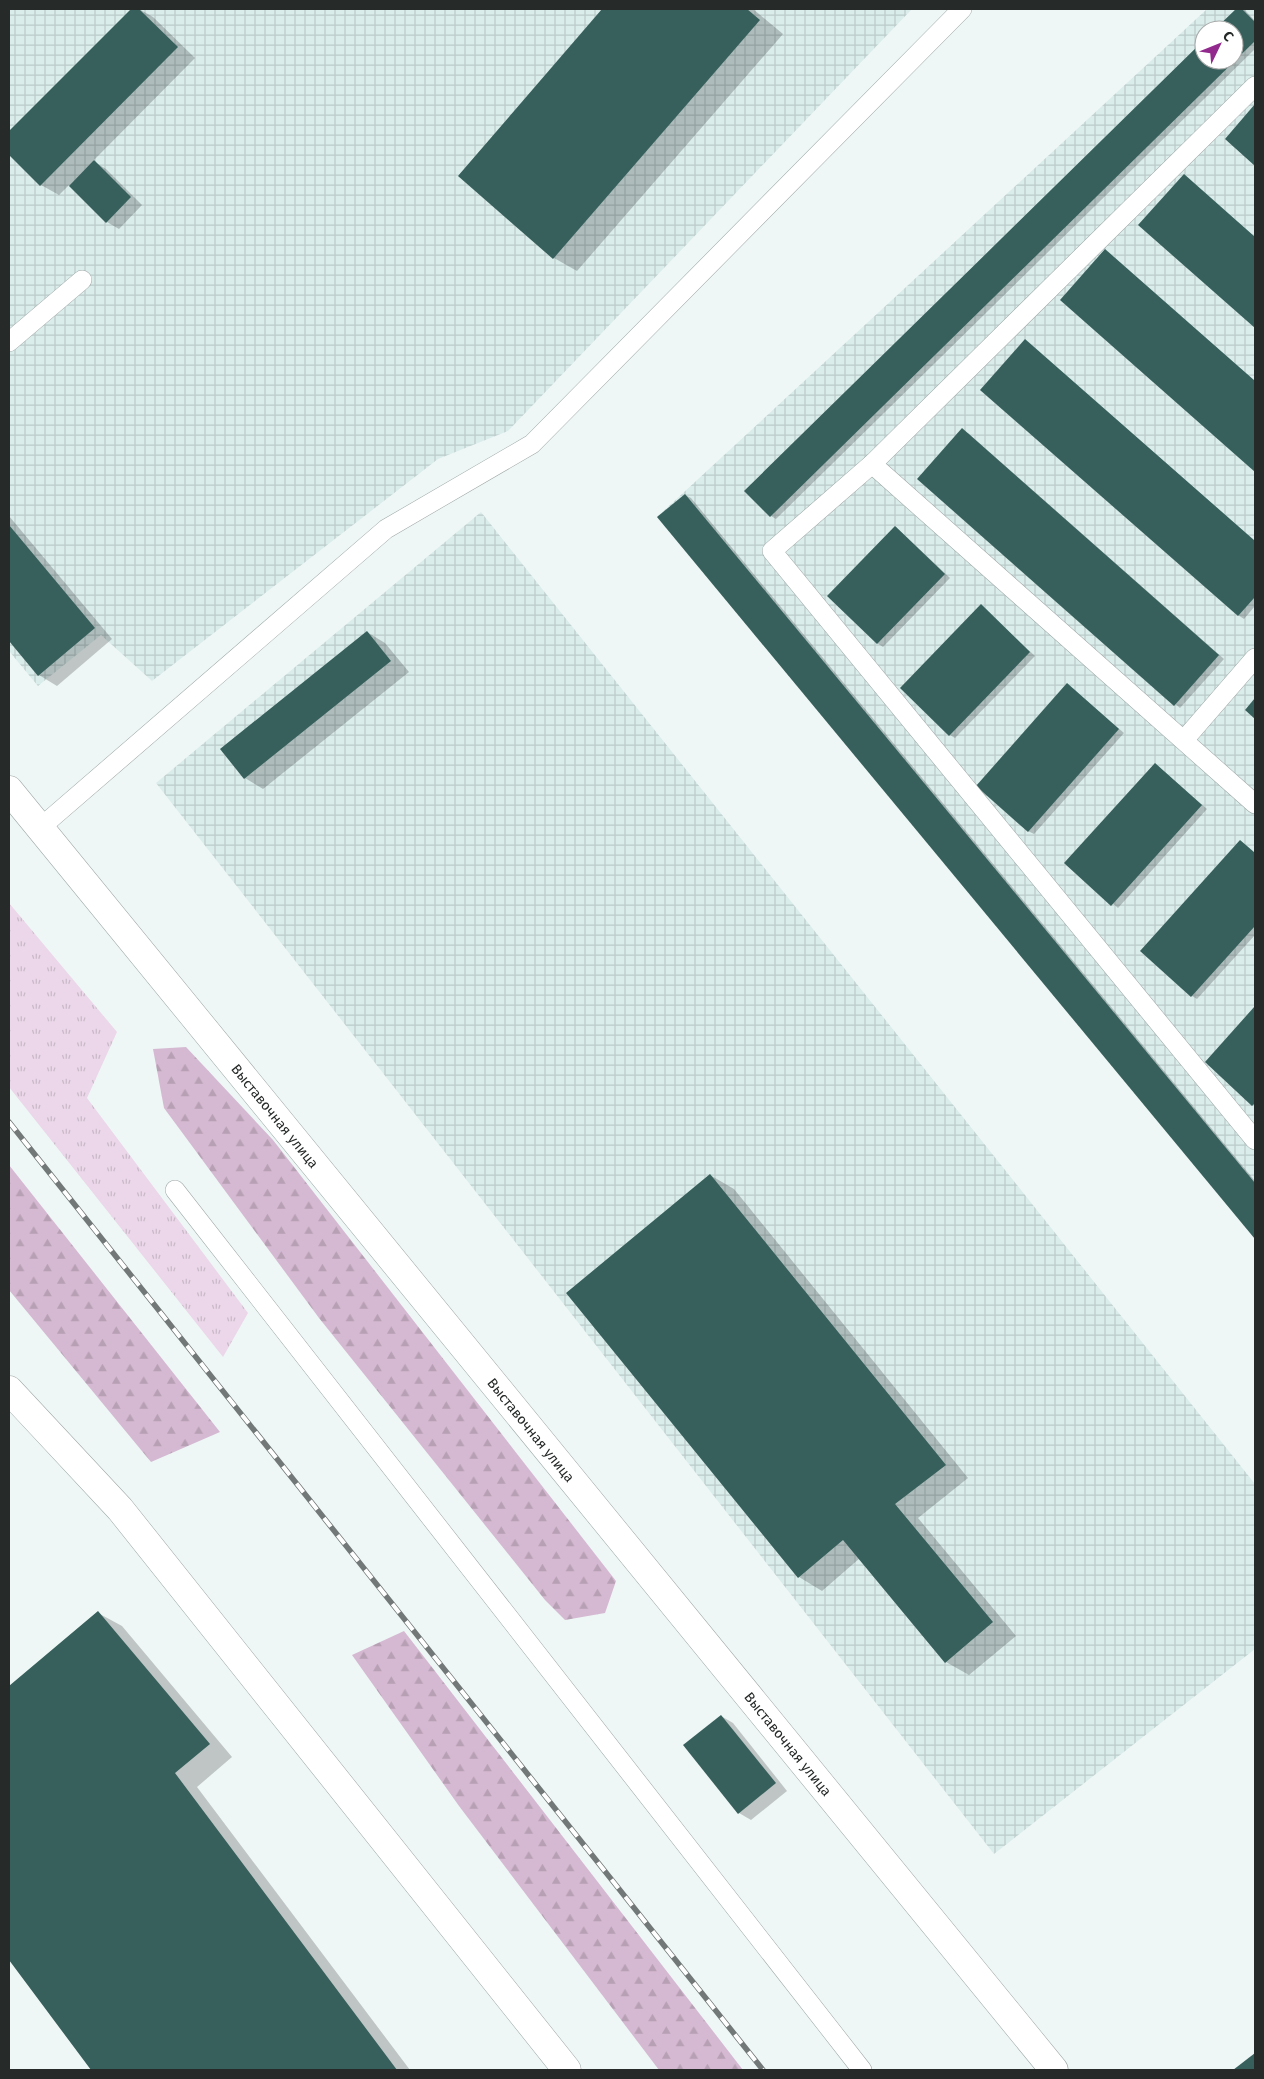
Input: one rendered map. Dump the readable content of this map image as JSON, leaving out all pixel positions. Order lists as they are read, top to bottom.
{
  "streets": {
    "street": ["Выставочная улица"]
  },
  "north": "top right"
}
